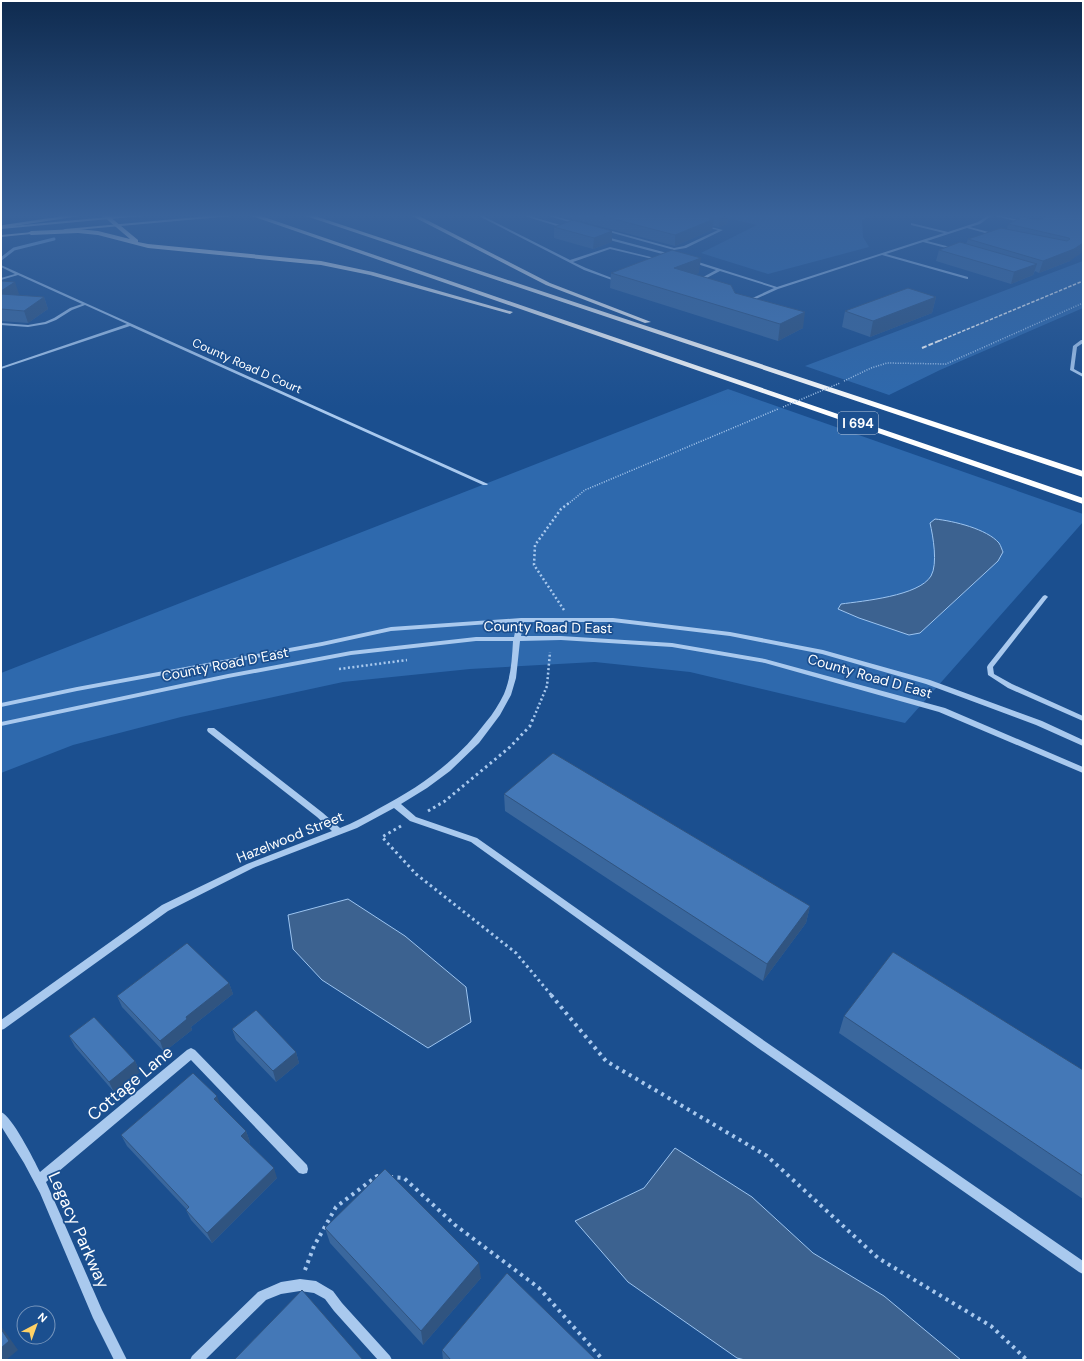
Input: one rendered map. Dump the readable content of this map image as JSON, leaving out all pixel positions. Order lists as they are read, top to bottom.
{
  "streets": {
    "highway": ["I 694"],
    "street": [
      "County Road D Court",
      "County Road D East",
      "Hazelwood Street",
      "Cottage Lane",
      "Legacy Parkway"
    ]
  },
  "crossings": [
    ["County Road D East", "Hazelwood Street"],
    ["Cottage Lane", "Legacy Parkway"]
  ],
  "north": "top right"
}
